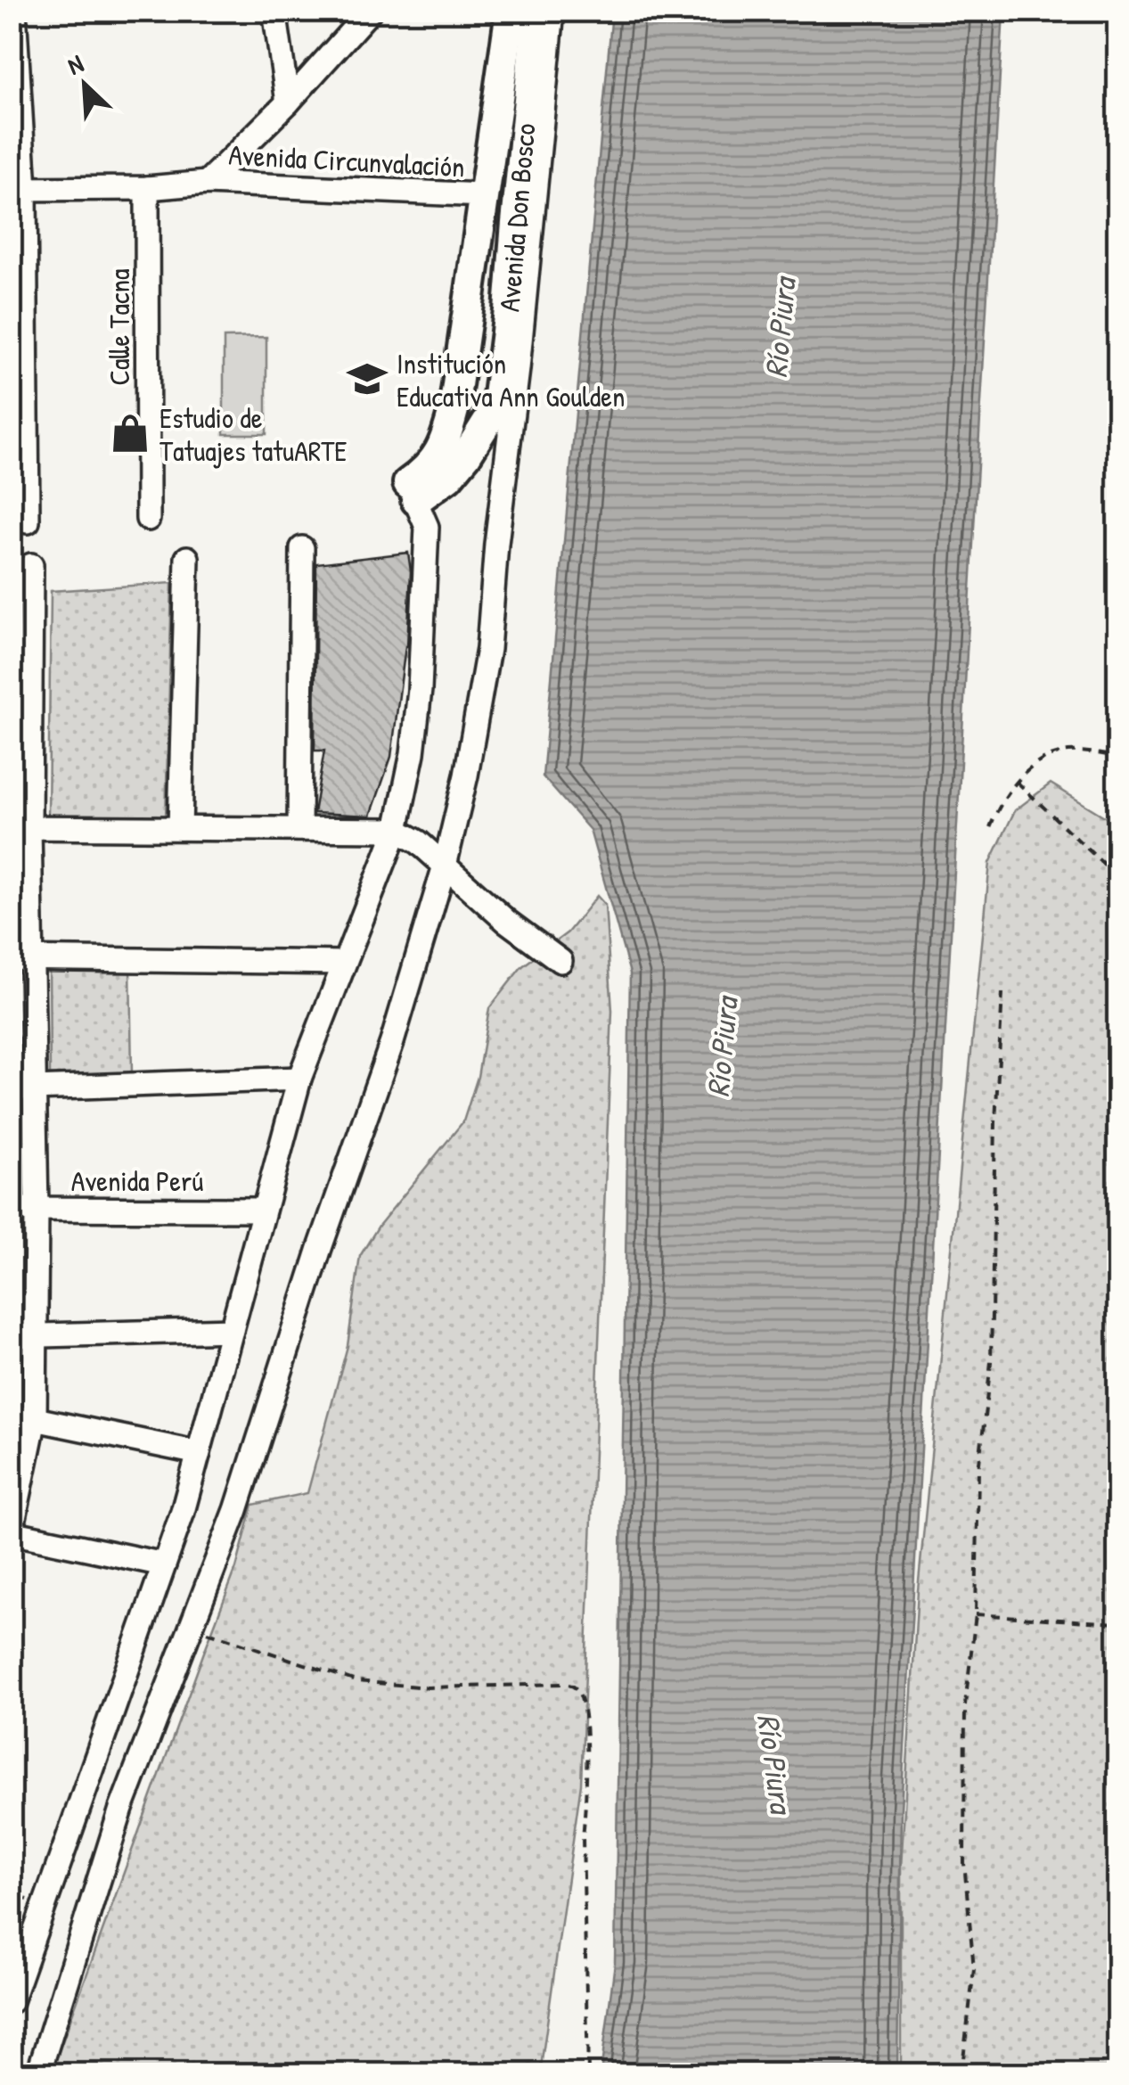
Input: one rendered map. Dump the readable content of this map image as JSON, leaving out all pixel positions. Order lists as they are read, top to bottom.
{
  "streets": {
    "main road": ["Avenida Don Bosco"],
    "street": ["Avenida Circunvalación", "Calle Tacna", "Avenida Perú"]
  },
  "crossings": [
    ["Avenida Circunvalación", "Avenida Don Bosco"],
    ["Avenida Circunvalación", "Calle Tacna"]
  ],
  "water": ["Río Piura"],
  "places": {
    "school or university": ["Institución Educativa Ann Goulden"],
    "shop": ["Estudio de Tatuajes tatuARTE"]
  },
  "north": "top left"
}
